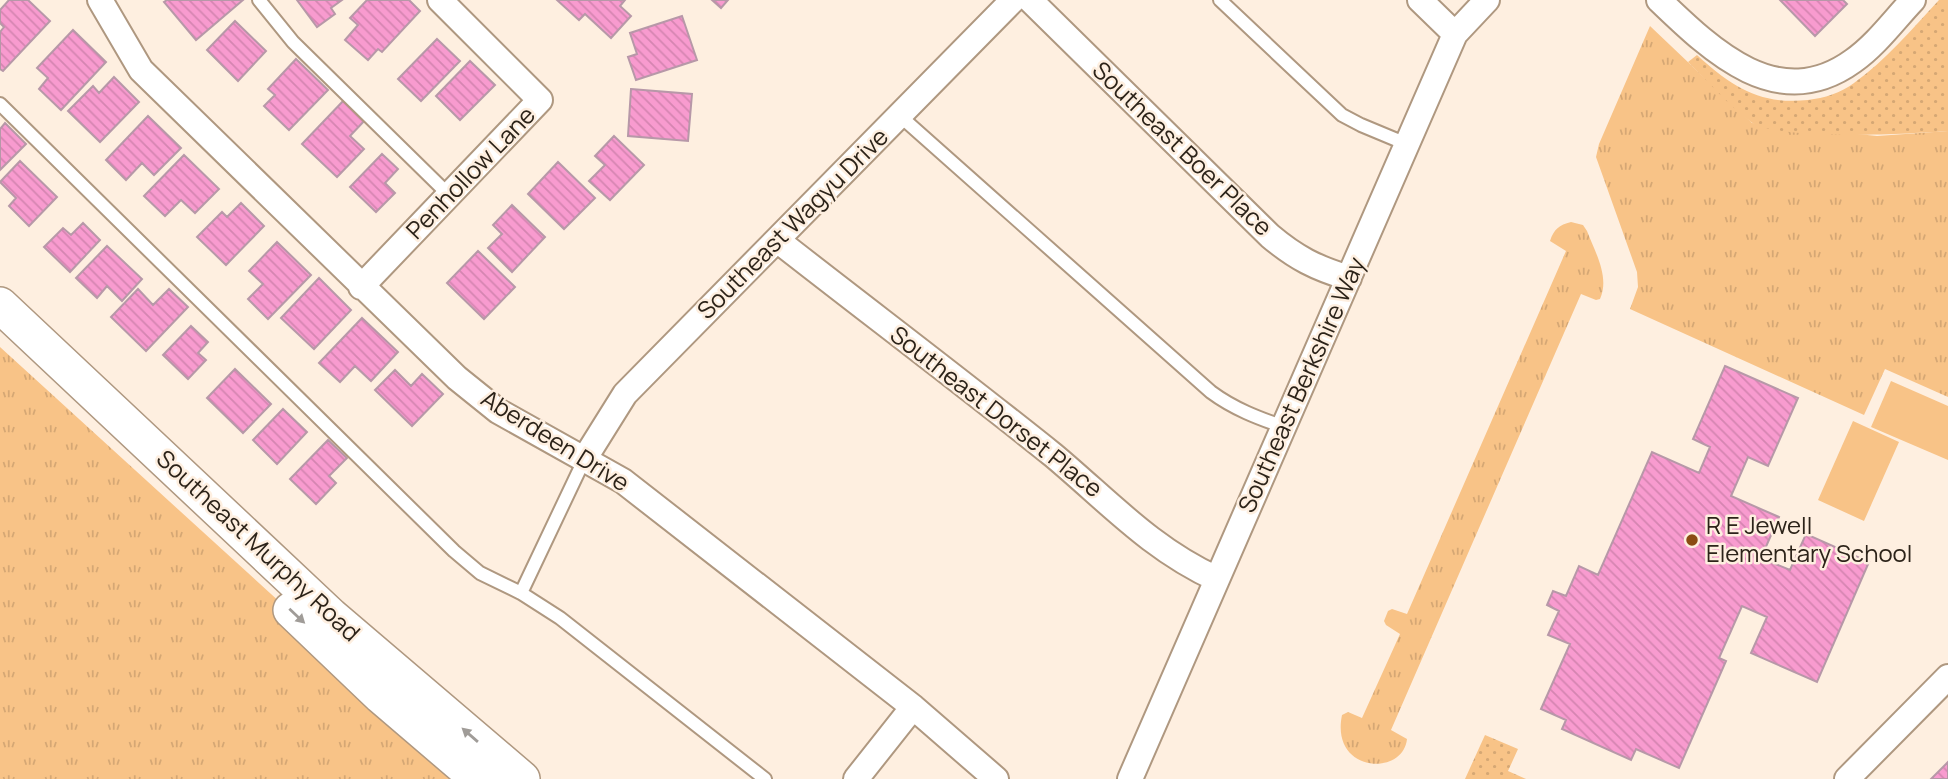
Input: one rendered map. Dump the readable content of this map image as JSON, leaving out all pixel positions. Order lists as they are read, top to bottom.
{
  "streets": {
    "main road": ["Southeast Murphy Road"],
    "street": [
      "Southeast Boer Place",
      "Penhollow Lane",
      "Southeast Wagyu Drive",
      "Southeast Berkshire Way",
      "Southeast Dorset Place",
      "Aberdeen Drive"
    ]
  },
  "crossings": [
    ["Southeast Boer Place", "Southeast Berkshire Way"],
    ["Penhollow Lane", "Aberdeen Drive"],
    ["Southeast Wagyu Drive", "Southeast Dorset Place"],
    ["Southeast Wagyu Drive", "Aberdeen Drive"],
    ["Southeast Berkshire Way", "Southeast Dorset Place"]
  ],
  "places": ["R E Jewell Elementary School"]
}
